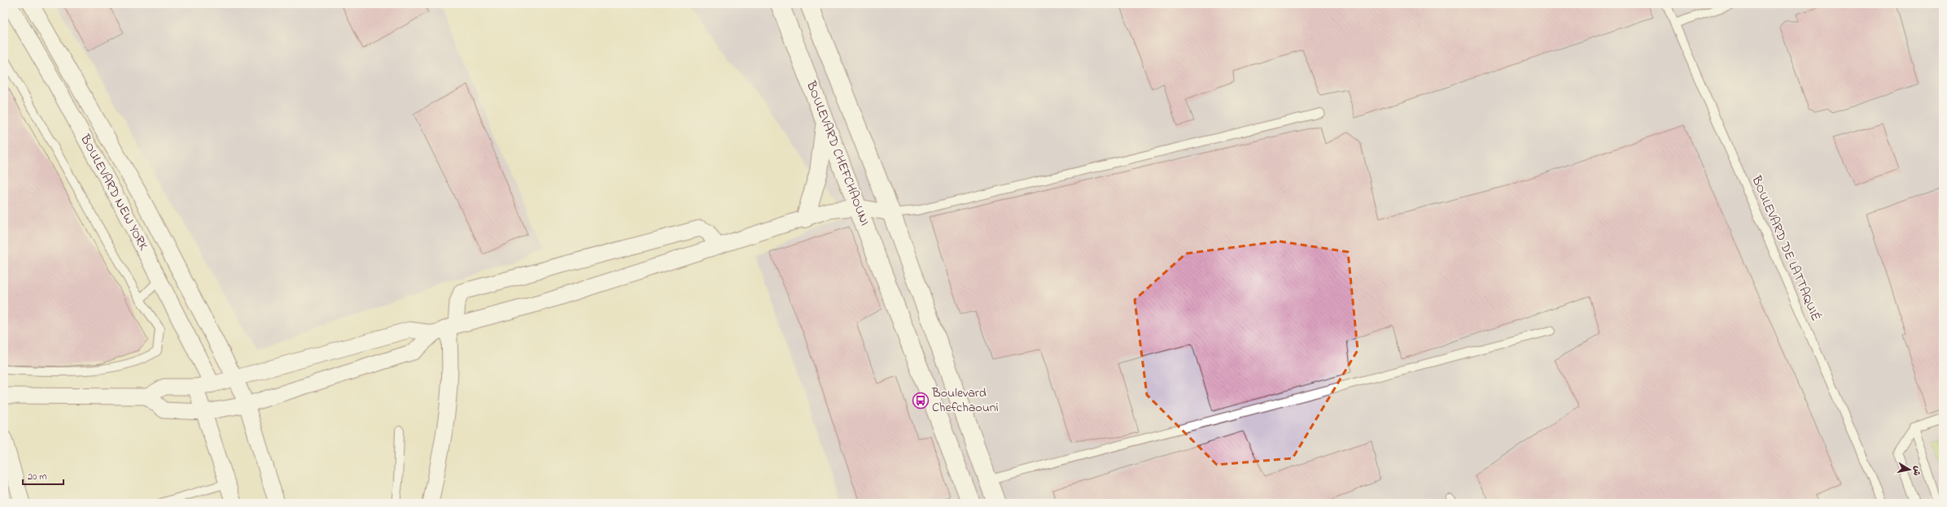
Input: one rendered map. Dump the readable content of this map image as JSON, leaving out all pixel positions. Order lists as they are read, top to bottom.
{
  "streets": {
    "street": ["BOULEVARD CHEFCHAOUNI", "BOULEVARD NEW YORK"],
    "lane": ["BOULEVARD DE LATTAQUIÉ"]
  },
  "places": {
    "bus stop": ["Boulevard Chefchaouni"]
  },
  "scale_bar": "20 m",
  "north": "right"
}
